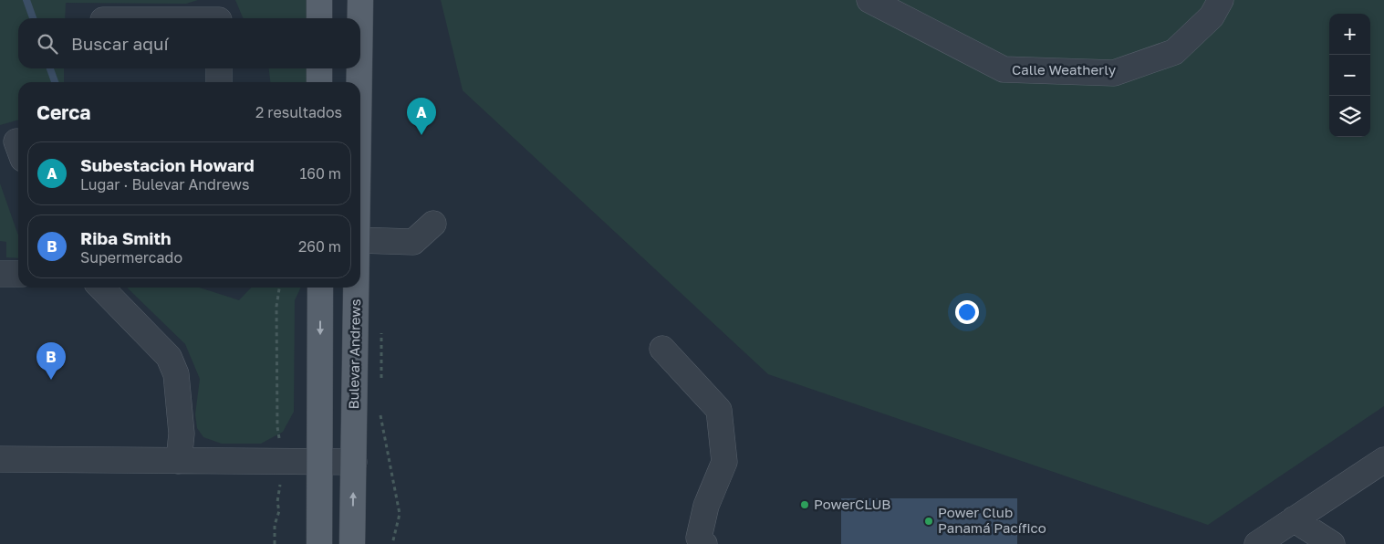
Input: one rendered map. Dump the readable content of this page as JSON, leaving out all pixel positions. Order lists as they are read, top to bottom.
{
  "streets": {
    "main road": ["Bulevar Andrews"],
    "street": ["Calle Weatherly"]
  },
  "places": ["PowerCLUB", "Power Club Panamá Pacífico"],
  "page": {
    "map_buttons": ["+", "−"],
    "search": "Buscar aquí",
    "heading": ["Cerca", "2 resultados"],
    "pins": ["A", "B"],
    "list": [
      {
        "mark": "A",
        "name": "Subestacion Howard",
        "note": "Lugar · Bulevar Andrews",
        "value": "160 m"
      },
      {
        "mark": "B",
        "name": "Riba Smith",
        "note": "Supermercado",
        "value": "260 m"
      }
    ]
  }
}
